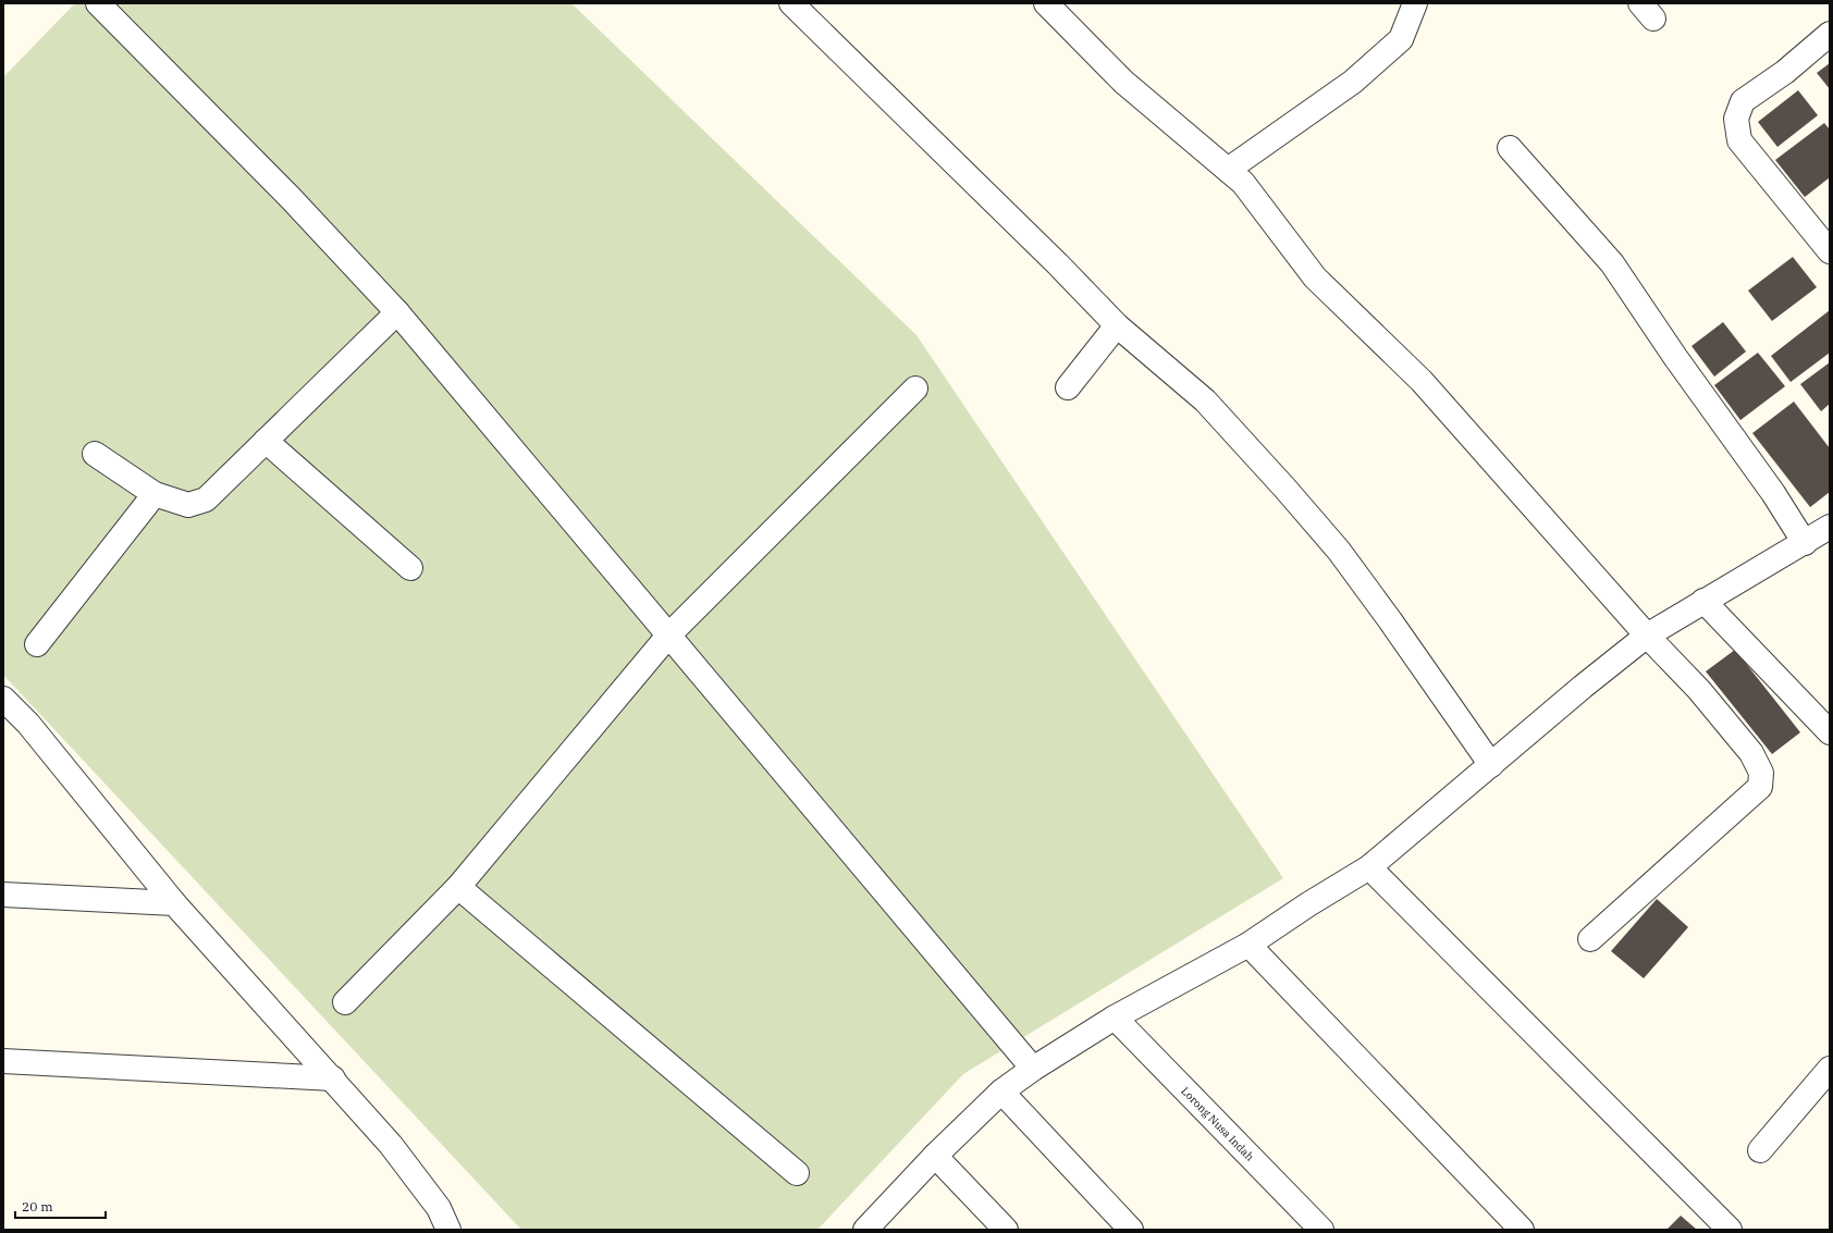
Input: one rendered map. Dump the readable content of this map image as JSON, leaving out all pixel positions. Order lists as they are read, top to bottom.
{
  "streets": {
    "street": ["Lorong Nusa Indah"]
  },
  "scale_bar": "20 m"
}
